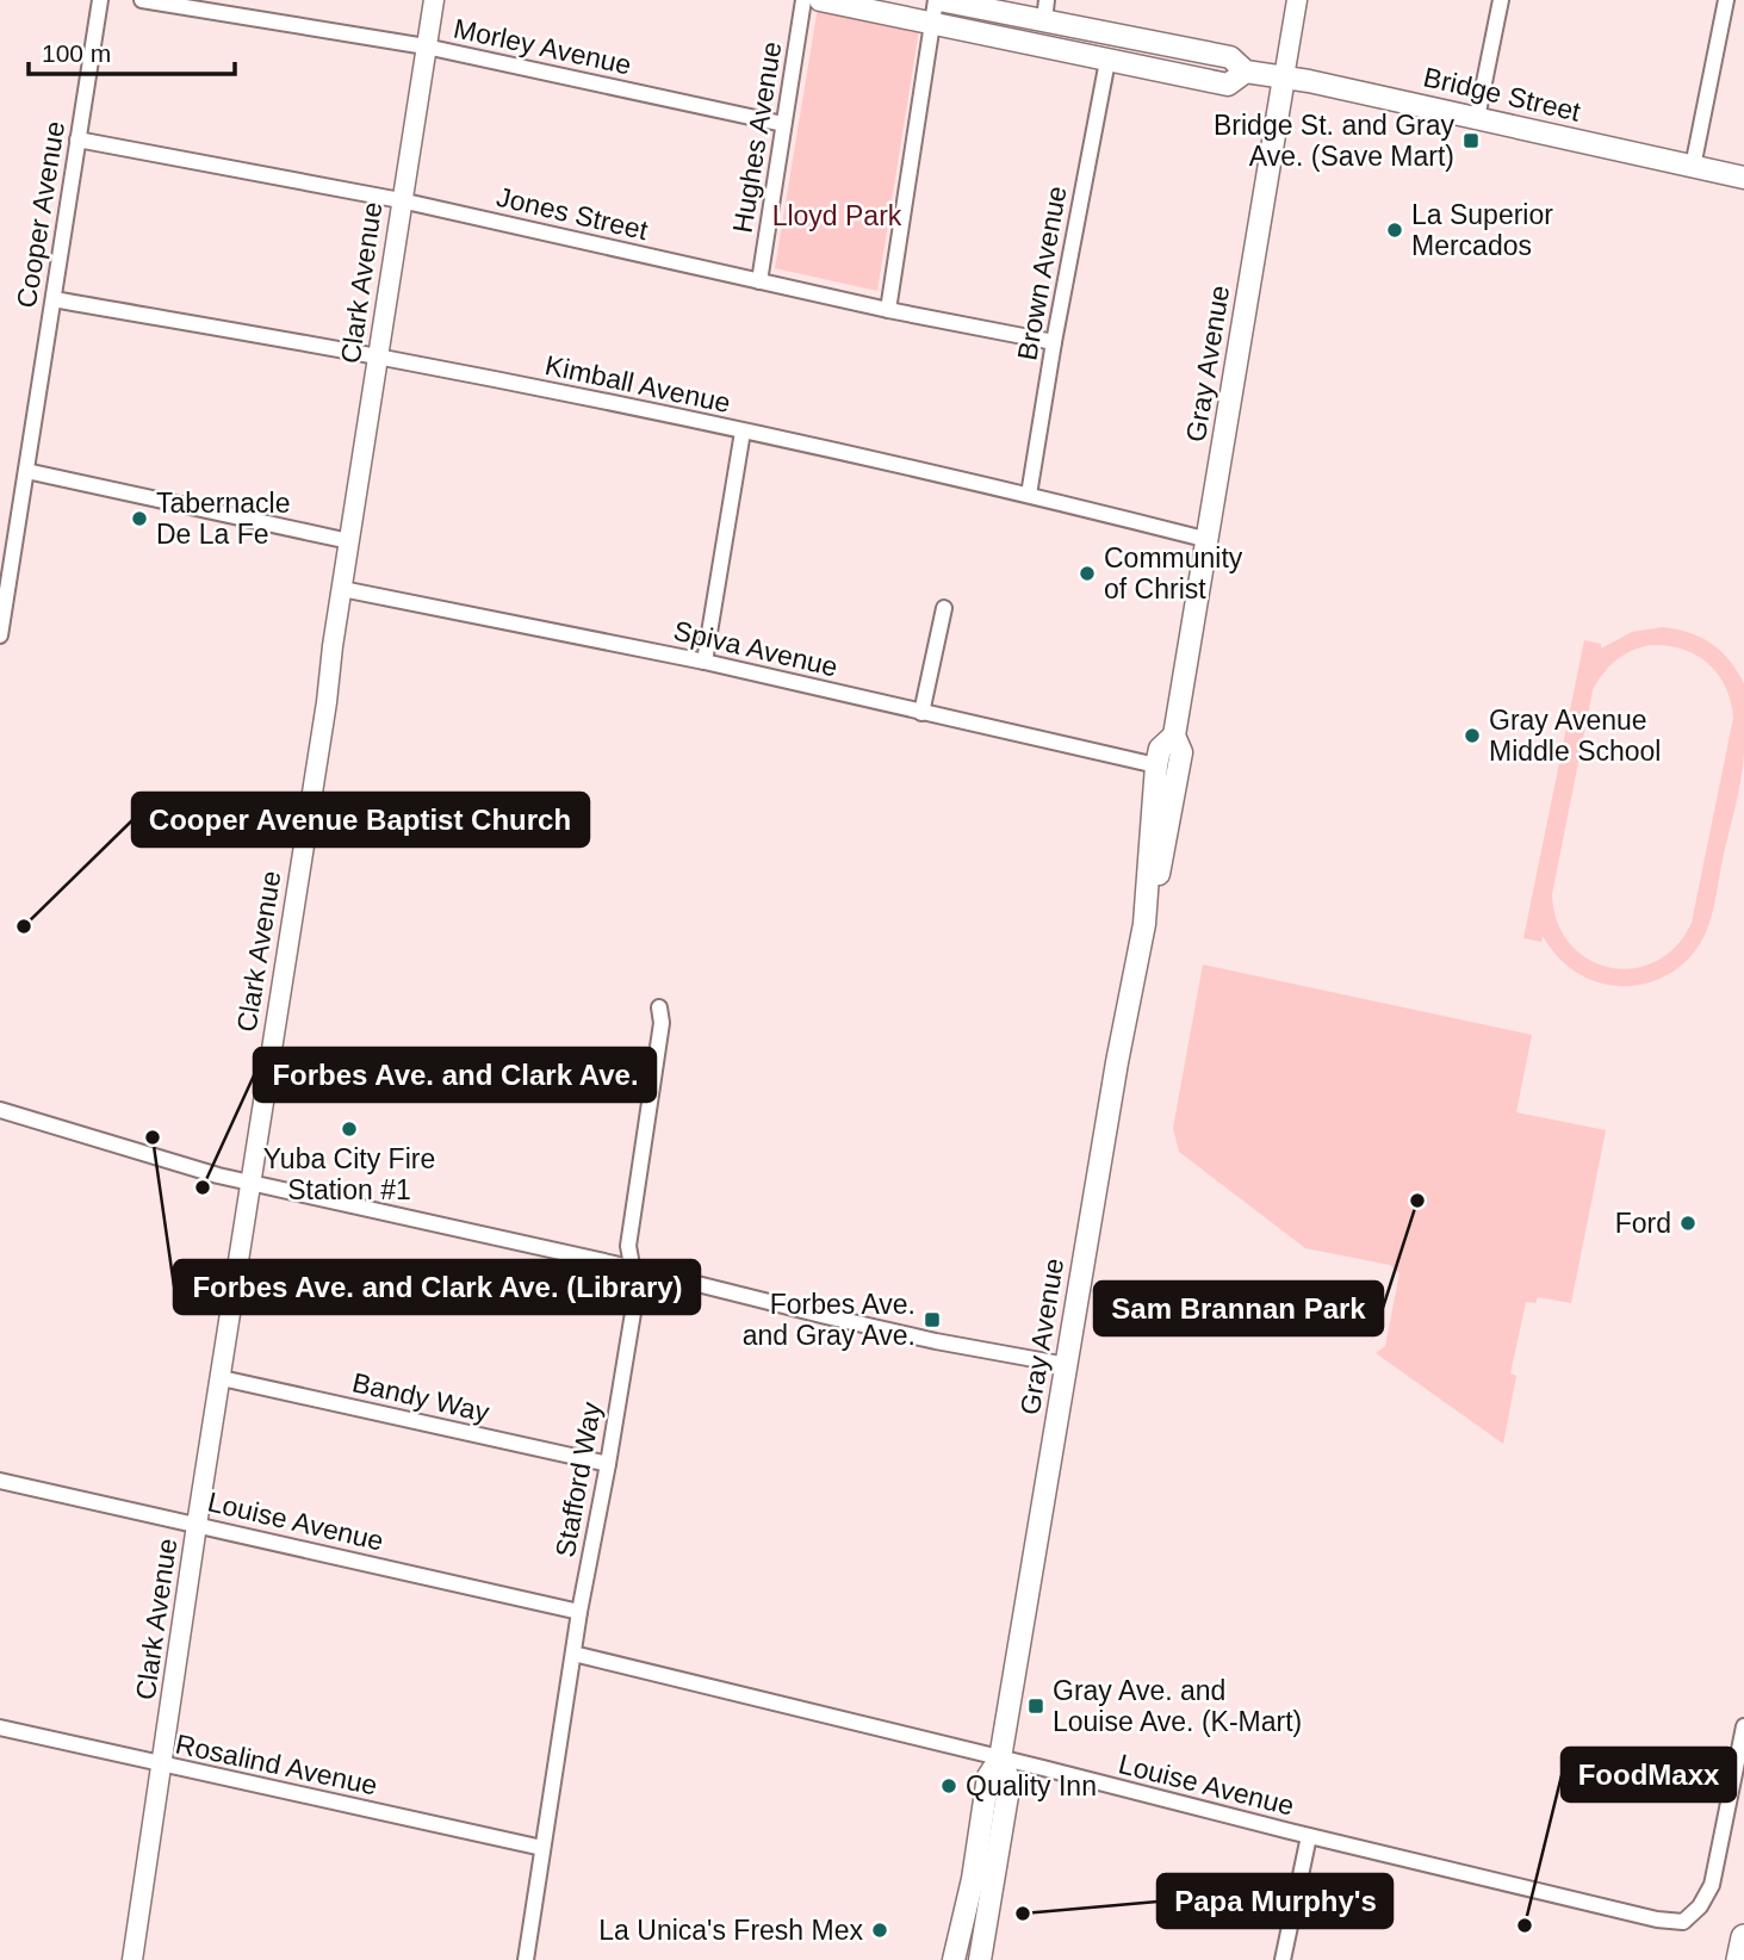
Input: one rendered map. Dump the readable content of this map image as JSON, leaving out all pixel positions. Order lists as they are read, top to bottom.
{
  "streets": {
    "main road": ["Bridge Street", "Gray Avenue"],
    "street": [
      "Morley Avenue",
      "Hughes Avenue",
      "Jones Street",
      "Cooper Avenue",
      "Brown Avenue",
      "Clark Avenue",
      "Kimball Avenue",
      "Spiva Avenue",
      "Bandy Way",
      "Stafford Way",
      "Louise Avenue",
      "Rosalind Avenue"
    ]
  },
  "crossings": [
    ["Morley Avenue", "Hughes Avenue"],
    ["Morley Avenue", "Clark Avenue"],
    ["Bridge Street", "Brown Avenue"],
    ["Bridge Street", "Gray Avenue"],
    ["Hughes Avenue", "Jones Street"],
    ["Jones Street", "Cooper Avenue"],
    ["Jones Street", "Brown Avenue"],
    ["Jones Street", "Clark Avenue"],
    ["Cooper Avenue", "Kimball Avenue"],
    ["Brown Avenue", "Kimball Avenue"],
    ["Clark Avenue", "Kimball Avenue"],
    ["Clark Avenue", "Spiva Avenue"],
    ["Clark Avenue", "Bandy Way"],
    ["Clark Avenue", "Louise Avenue"],
    ["Clark Avenue", "Rosalind Avenue"],
    ["Gray Avenue", "Kimball Avenue"],
    ["Gray Avenue", "Spiva Avenue"],
    ["Gray Avenue", "Louise Avenue"],
    ["Bandy Way", "Stafford Way"],
    ["Stafford Way", "Louise Avenue"],
    ["Stafford Way", "Rosalind Avenue"]
  ],
  "parks": ["Lloyd Park"],
  "places": {
    "transit": ["Bridge St. and Gray Ave. (Save Mart)", "Forbes Ave. and Gray Ave.", "Gray Ave. and Louise Ave. (K-Mart)"],
    "other": [
      "La Superior Mercados",
      "Tabernacle De La Fe",
      "Community of Christ",
      "Gray Avenue Middle School",
      "Cooper Avenue Baptist Church",
      "Yuba City Fire Station #1",
      "Forbes Ave. and Clark Ave. (Library)",
      "Forbes Ave. and Clark Ave.",
      "Sam Brannan Park",
      "Ford",
      "Quality Inn",
      "Papa Murphy's",
      "FoodMaxx",
      "La Unica's Fresh Mex"
    ]
  },
  "scale_bar": "100 m"
}
